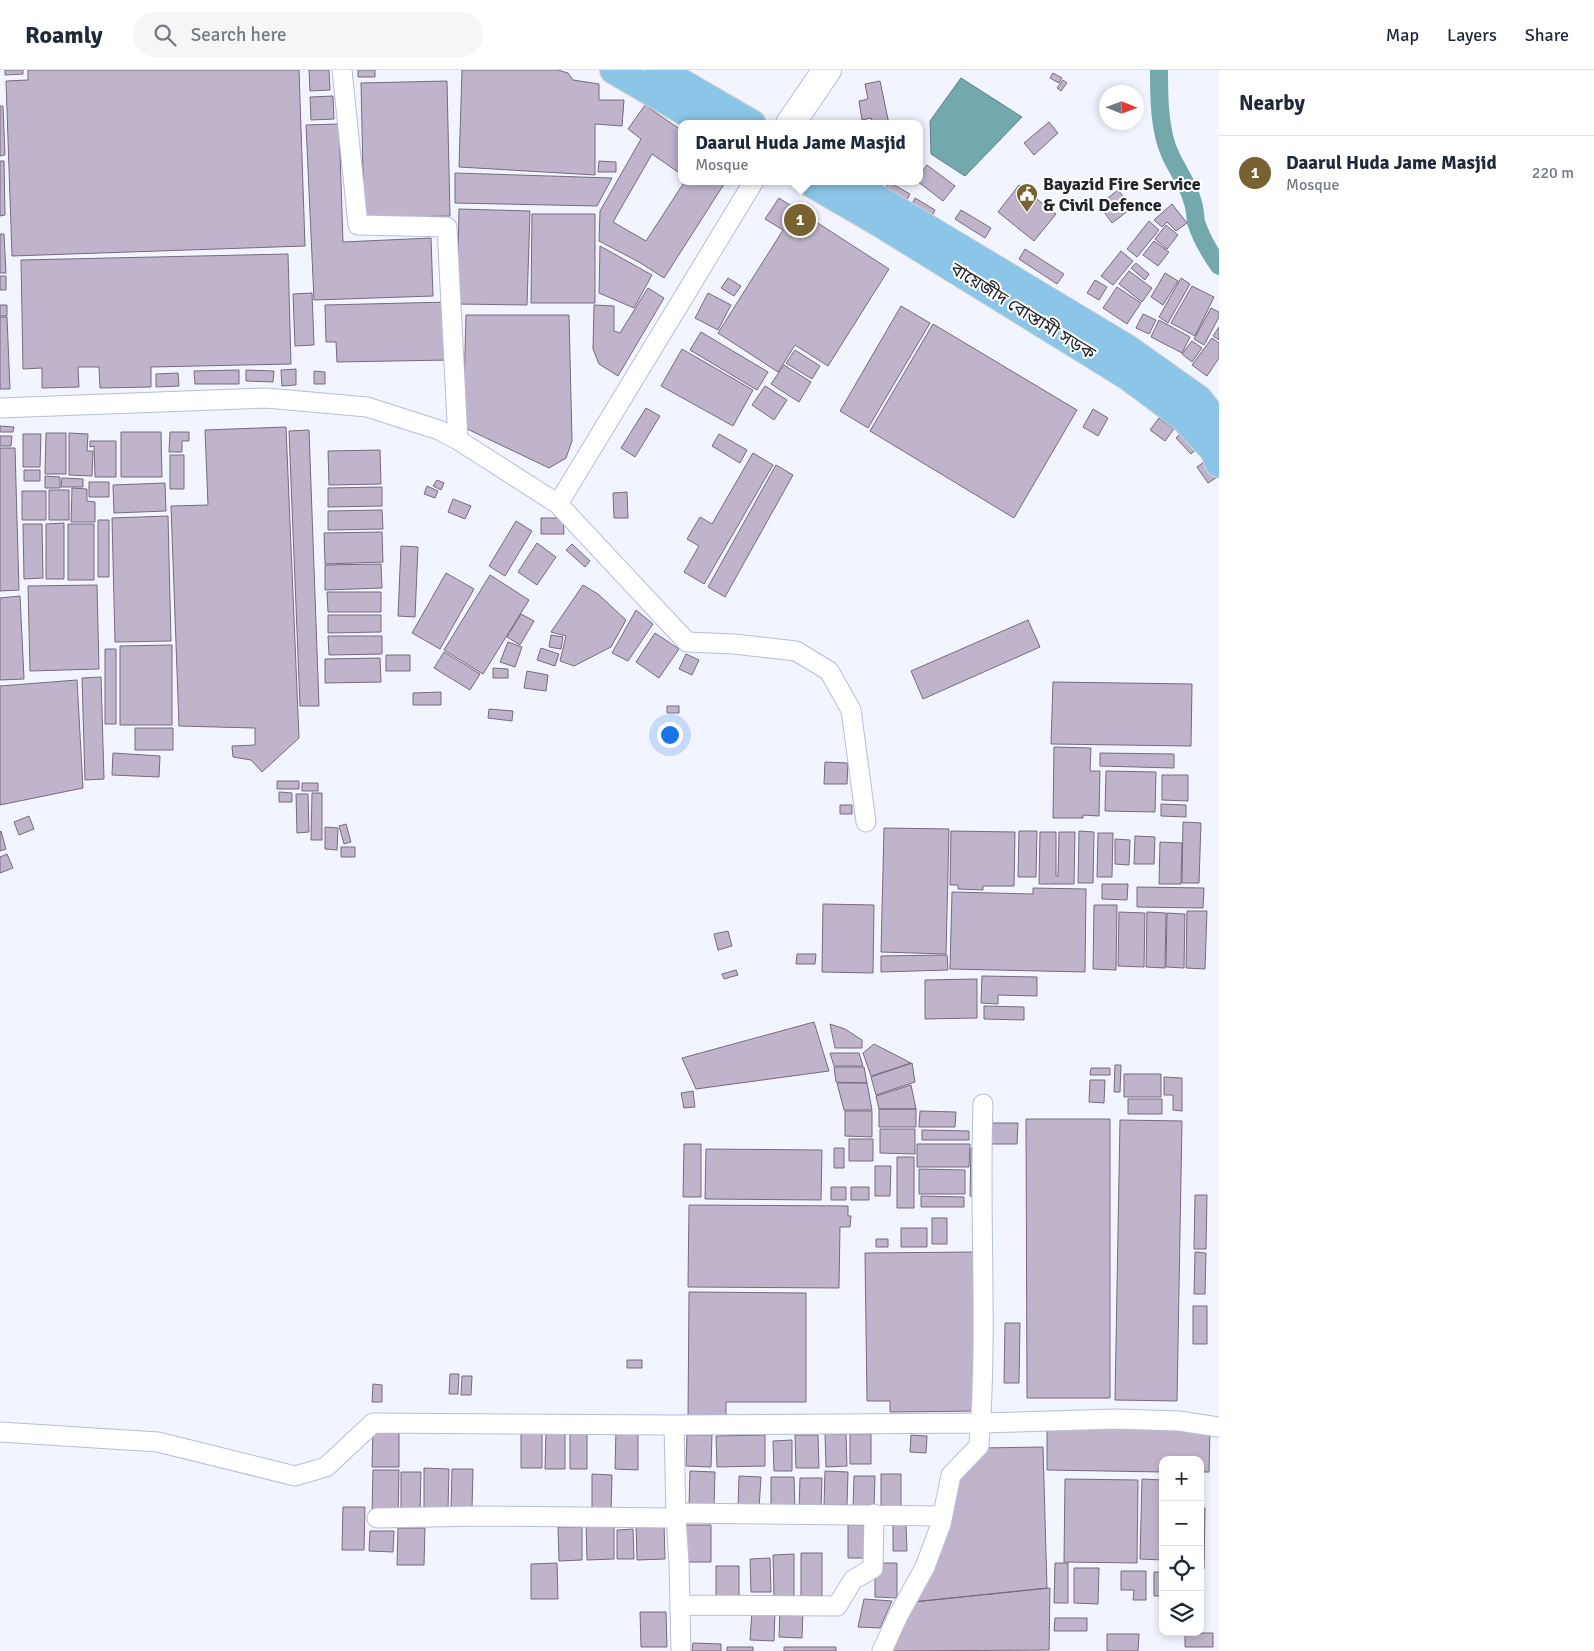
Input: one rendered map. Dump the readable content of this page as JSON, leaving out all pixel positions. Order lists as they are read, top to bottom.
{
  "streets": {
    "main road": ["বায়েজীদ বোস্তামী সড়ক"]
  },
  "places": {
    "public building": ["Bayazid Fire Service & Civil Defence"]
  },
  "north": "right",
  "page": {
    "header": "Roamly",
    "search": "Search here",
    "nav": ["Map", "Layers", "Share"],
    "heading": "Nearby",
    "popup": ["Daarul Huda Jame Masjid", "Mosque"],
    "list": [
      {
        "mark": "1",
        "name": "Daarul Huda Jame Masjid",
        "note": "Mosque",
        "value": "220 m"
      }
    ],
    "pins": "1",
    "map_buttons": ["+", "−"]
  }
}
